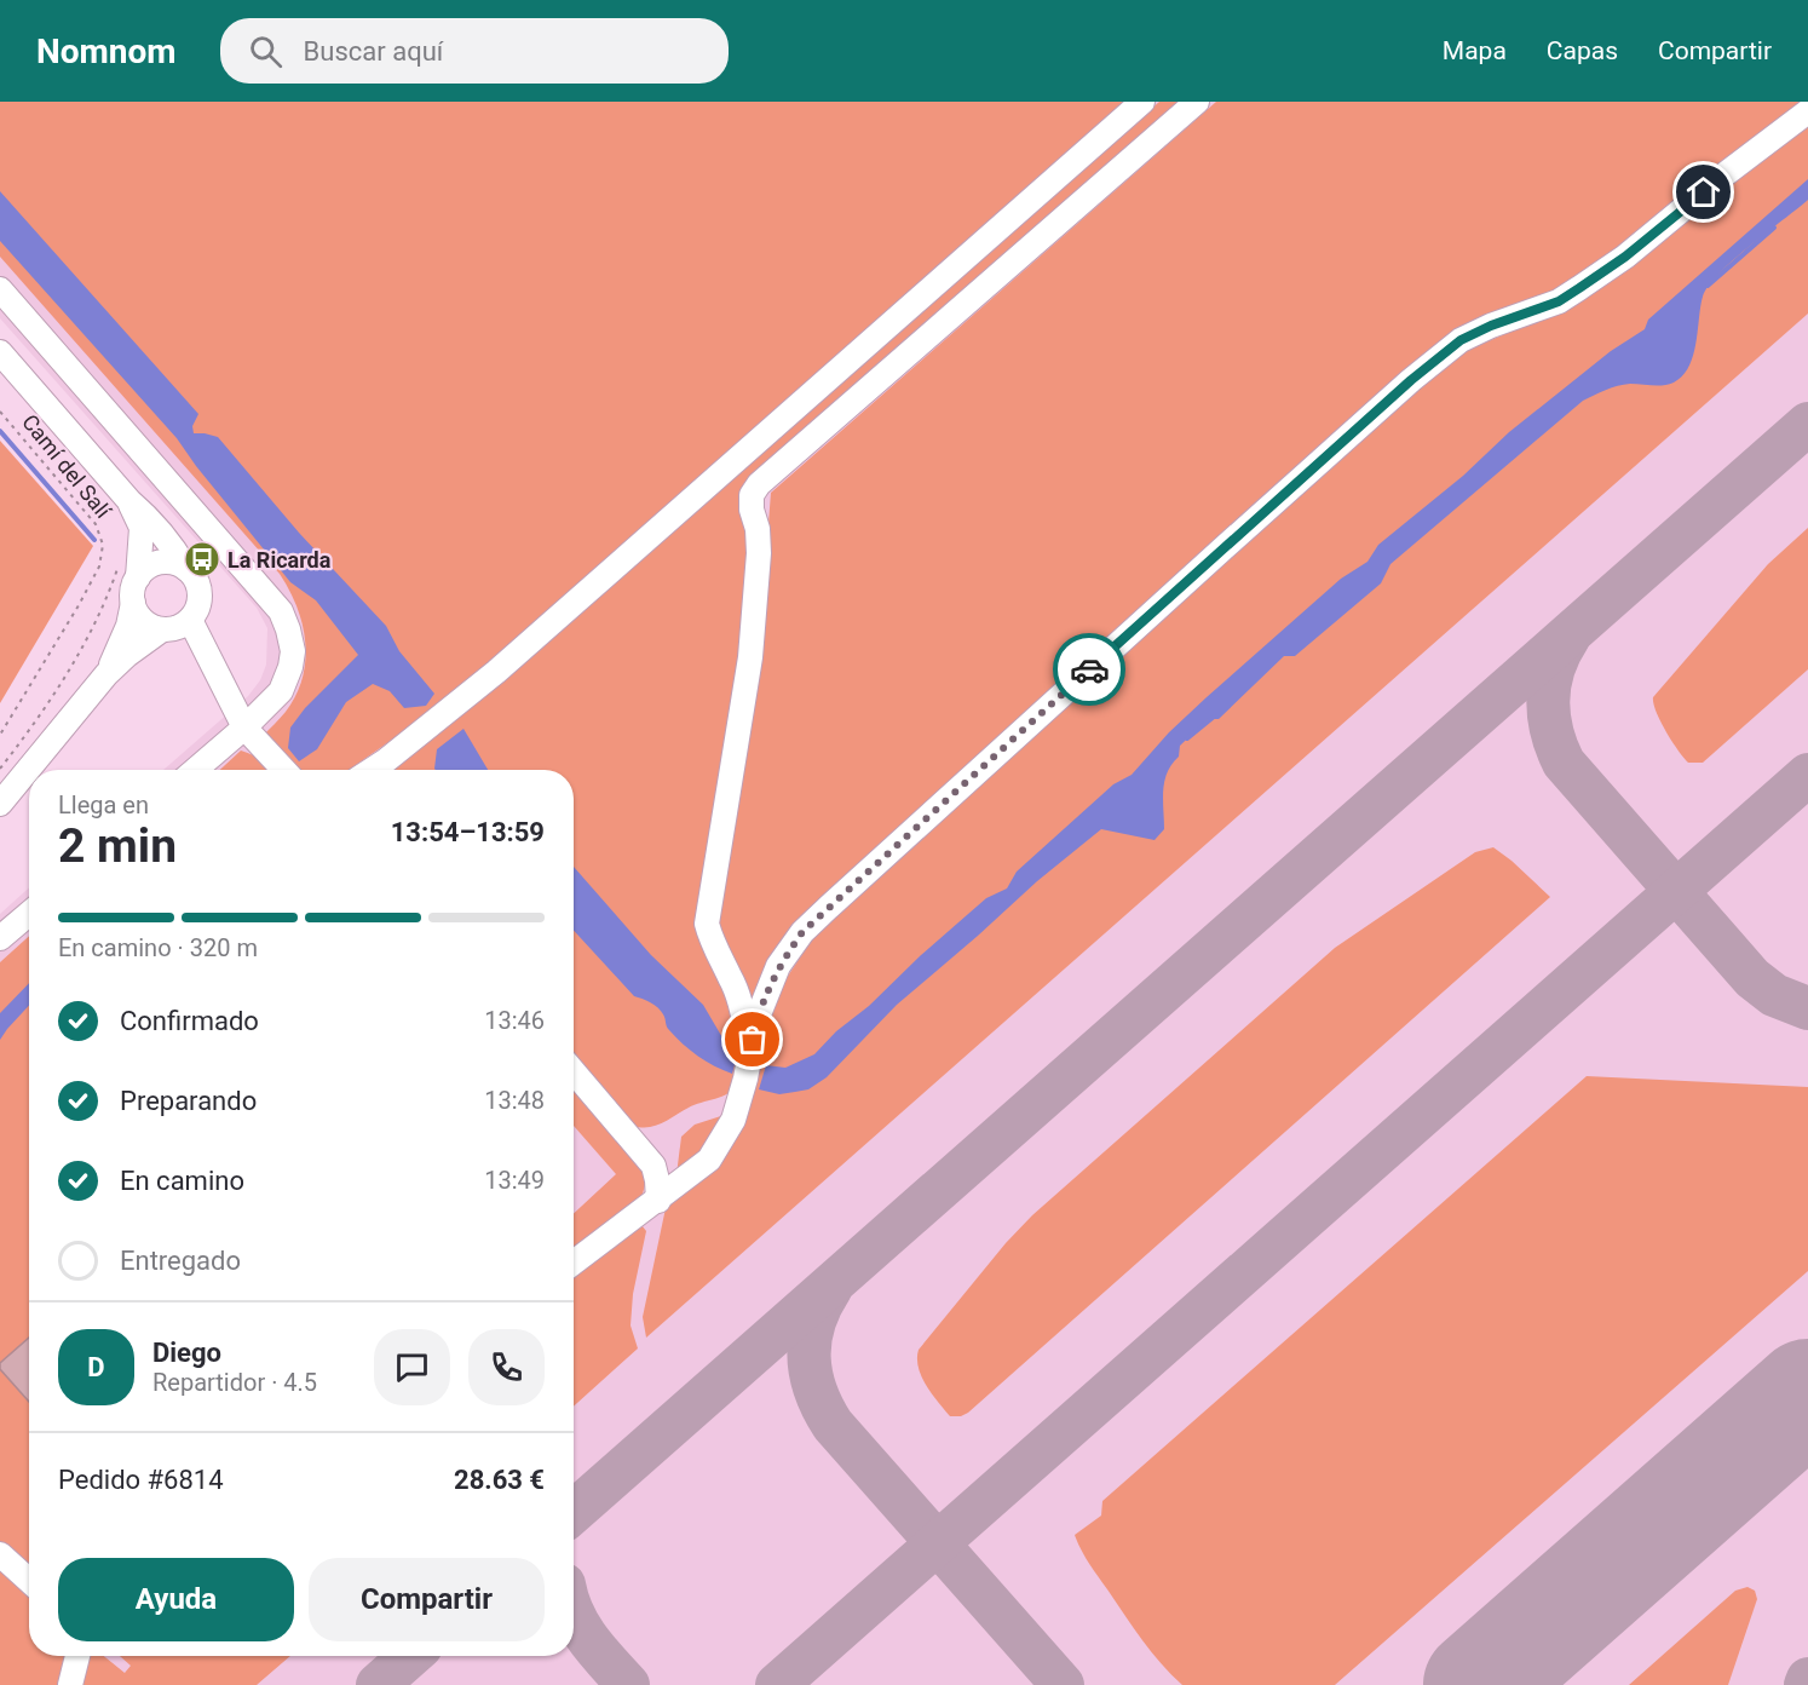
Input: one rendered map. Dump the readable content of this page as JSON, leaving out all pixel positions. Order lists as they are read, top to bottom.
{
  "streets": {
    "path": ["Camí del Salí"]
  },
  "places": {
    "bus stop": ["La Ricarda"]
  },
  "page": {
    "header": "Nomnom",
    "search": "Buscar aquí",
    "nav": ["Mapa", "Capas", "Compartir"],
    "heading": ["2 min", "Llega en", "13:54–13:59"],
    "panel": [
      "Diego",
      "Repartidor · 4.5",
      "Pedido #6814",
      "28.63 €"
    ],
    "bar": "En camino · 320 m",
    "list": [
      ["Confirmado", "13:46"],
      ["Preparando", "13:48"],
      ["En camino", "13:49"],
      "Entregado"
    ],
    "round": "D",
    "buttons": ["Ayuda", "Compartir"]
  }
}
